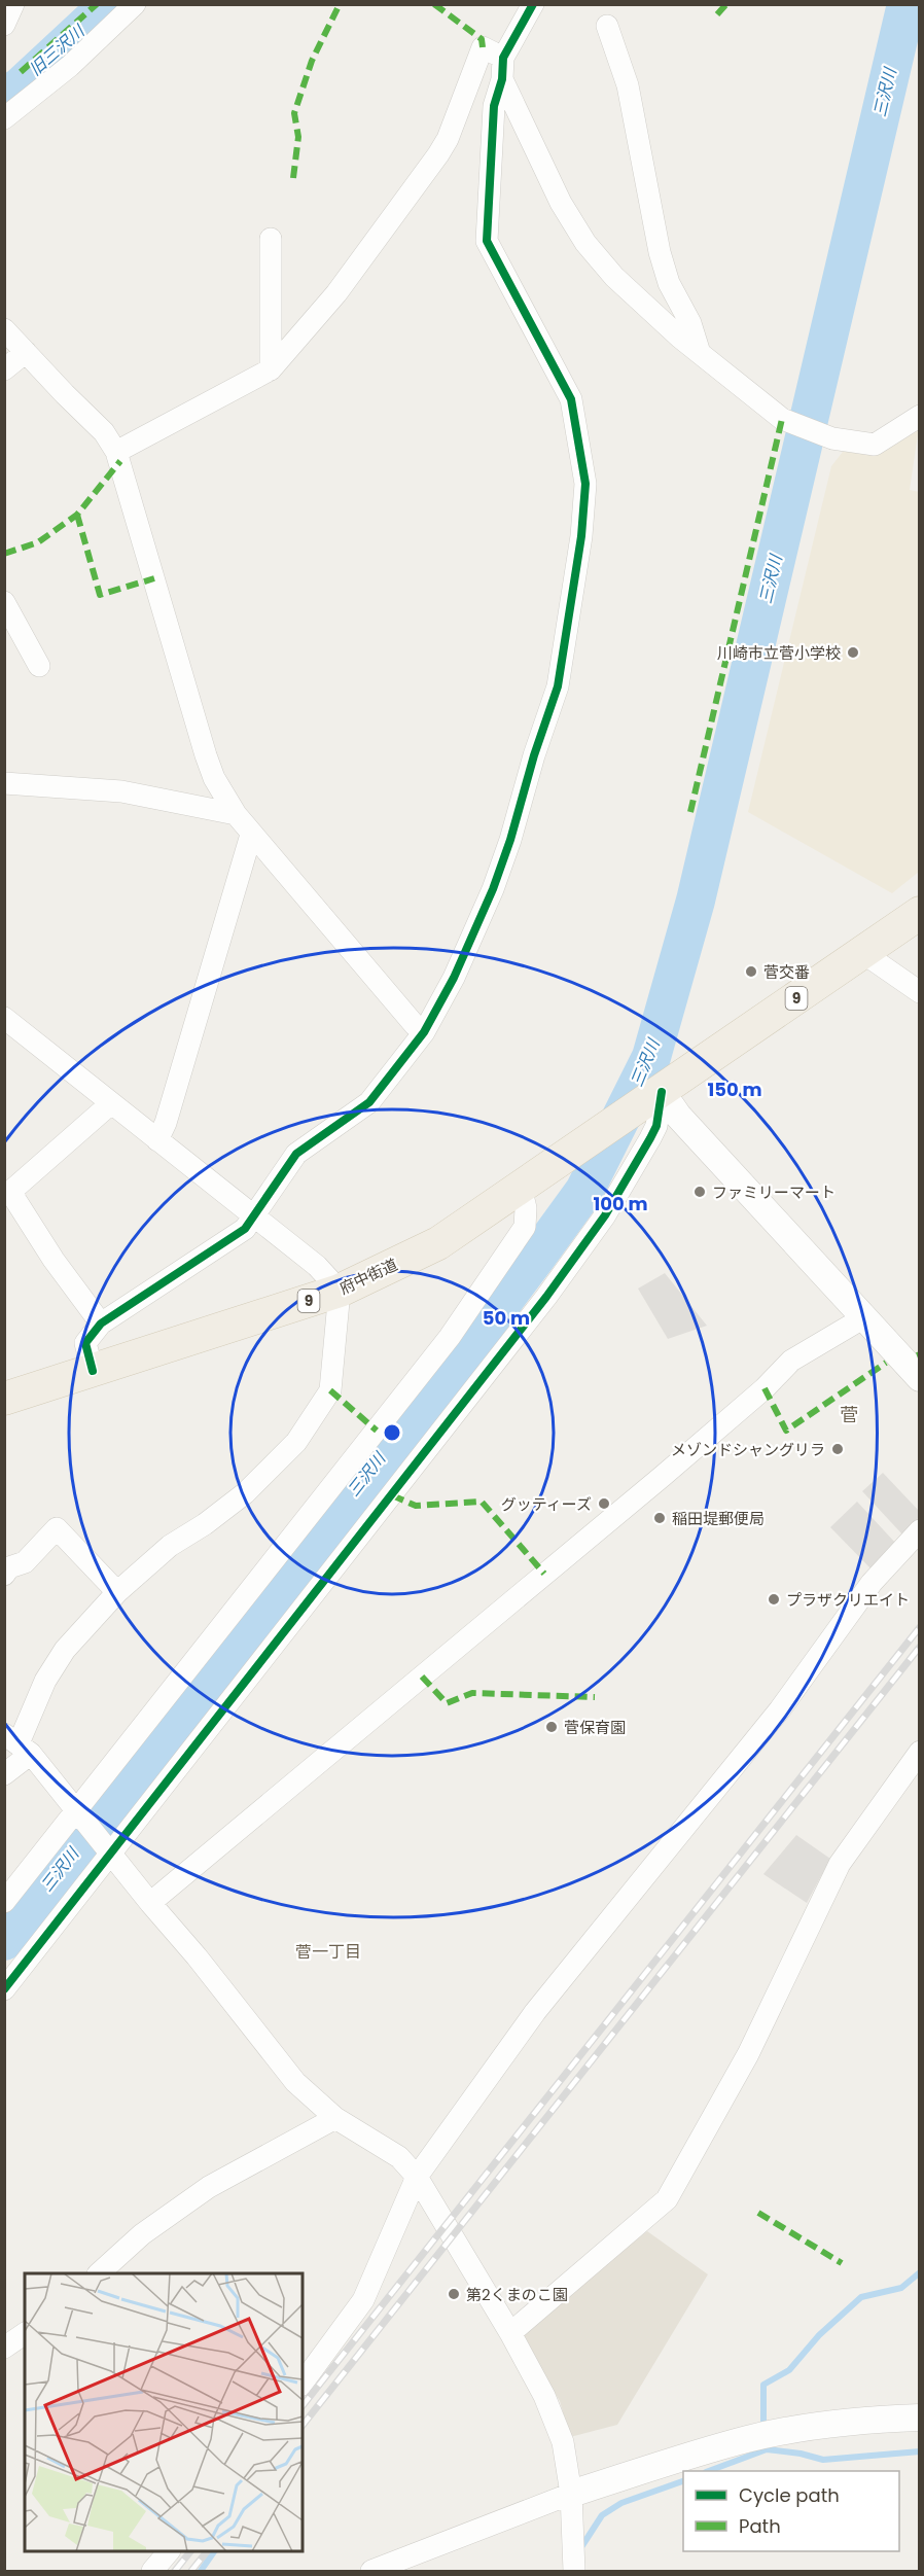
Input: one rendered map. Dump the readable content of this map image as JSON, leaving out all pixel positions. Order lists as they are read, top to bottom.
{
  "streets": {
    "main road": ["9", "府中街道"]
  },
  "crossings": [
    ["9", "府中街道"]
  ],
  "districts": ["菅", "菅一丁目"],
  "water": ["旧三沢川", "三沢川"],
  "places": [
    "川崎市立菅小学校",
    "菅交番",
    "ファミリーマート",
    "メゾンドシャングリラ",
    "グッティーズ",
    "稲田堤郵便局",
    "プラザクリエイト",
    "菅保育園",
    "第2くまのこ園"
  ],
  "legend": ["Cycle path", "Path"],
  "rings": ["150 m", "100 m", "50 m"]
}
